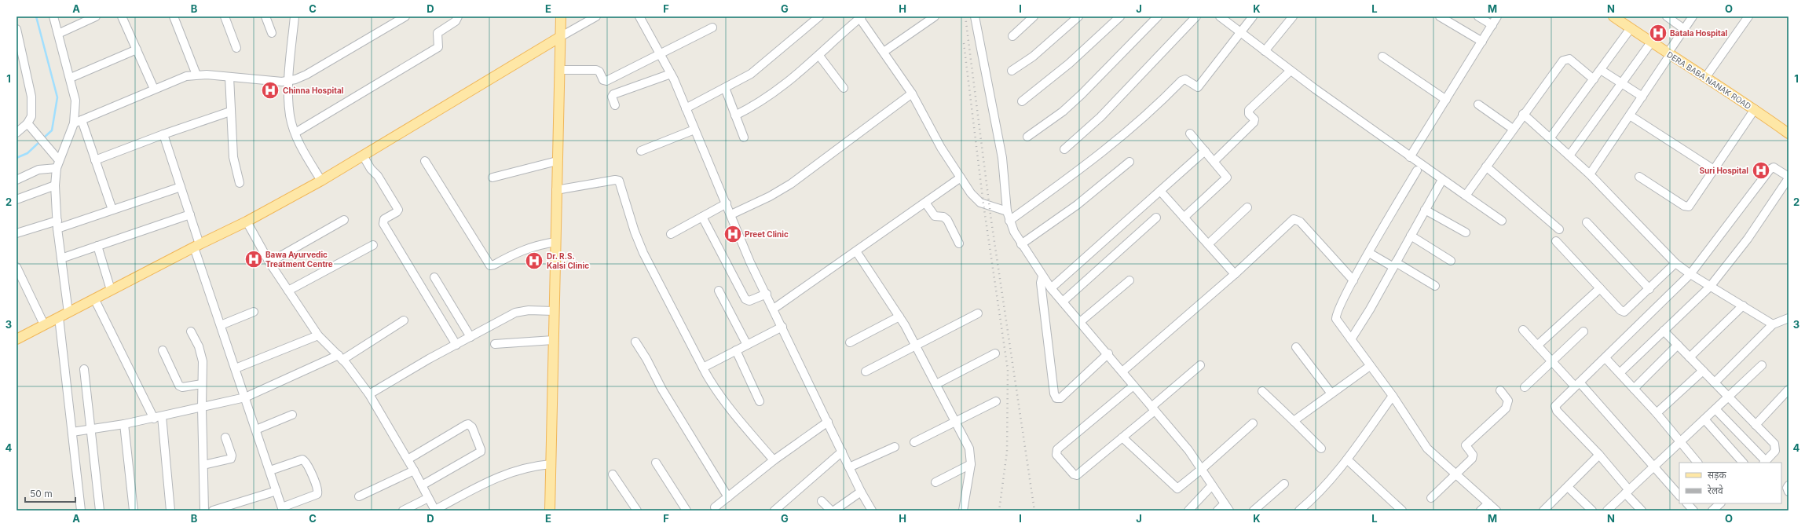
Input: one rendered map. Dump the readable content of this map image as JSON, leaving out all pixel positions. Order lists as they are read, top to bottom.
{
  "streets": {
    "main road": ["DERA BABA NANAK ROAD"]
  },
  "places": {
    "hospital": [
      "Batala Hospital",
      "Chinna Hospital",
      "Suri Hospital",
      "Preet Clinic",
      "Bawa Ayurvedic Treatment Centre",
      "Dr. R.S. Kalsi Clinic"
    ]
  },
  "legend": ["सड़क", "रेलवे"],
  "scale_bar": "50 m",
  "grid": {
    "columns": [
      "A",
      "B",
      "C",
      "D",
      "E",
      "F",
      "G",
      "H",
      "I",
      "J",
      "K",
      "L",
      "M",
      "N",
      "O"
    ],
    "rows": [
      "1",
      "2",
      "3",
      "4"
    ]
  }
}
